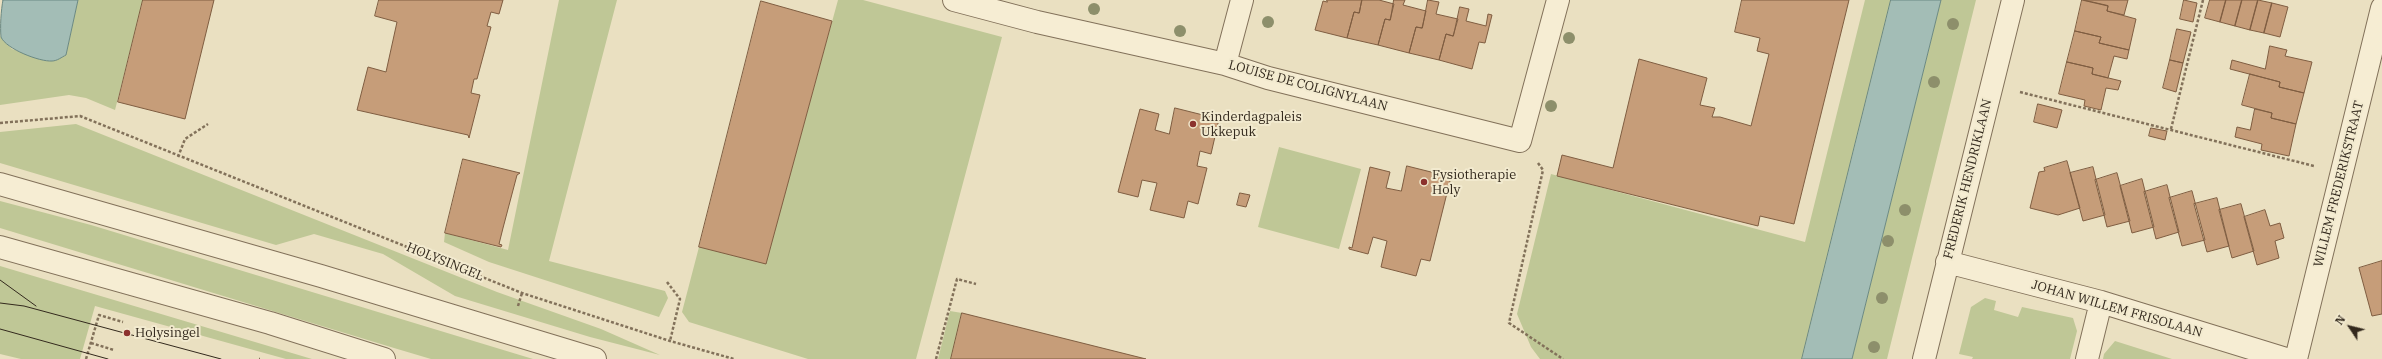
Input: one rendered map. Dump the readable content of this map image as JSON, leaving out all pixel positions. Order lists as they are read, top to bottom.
{
  "streets": {
    "street": [
      "LOUISE DE COLIGNYLAAN",
      "FREDERIK HENDRIKLAAN",
      "WILLEM FREDERIKSTRAAT",
      "JOHAN WILLEM FRISOLAAN"
    ],
    "path": ["HOLYSINGEL"]
  },
  "crossings": [
    ["FREDERIK HENDRIKLAAN", "JOHAN WILLEM FRISOLAAN"]
  ],
  "places": ["Kinderdagpaleis Ukkepuk", "Fysiotherapie Holy", "Holysingel"],
  "north": "top left"
}
